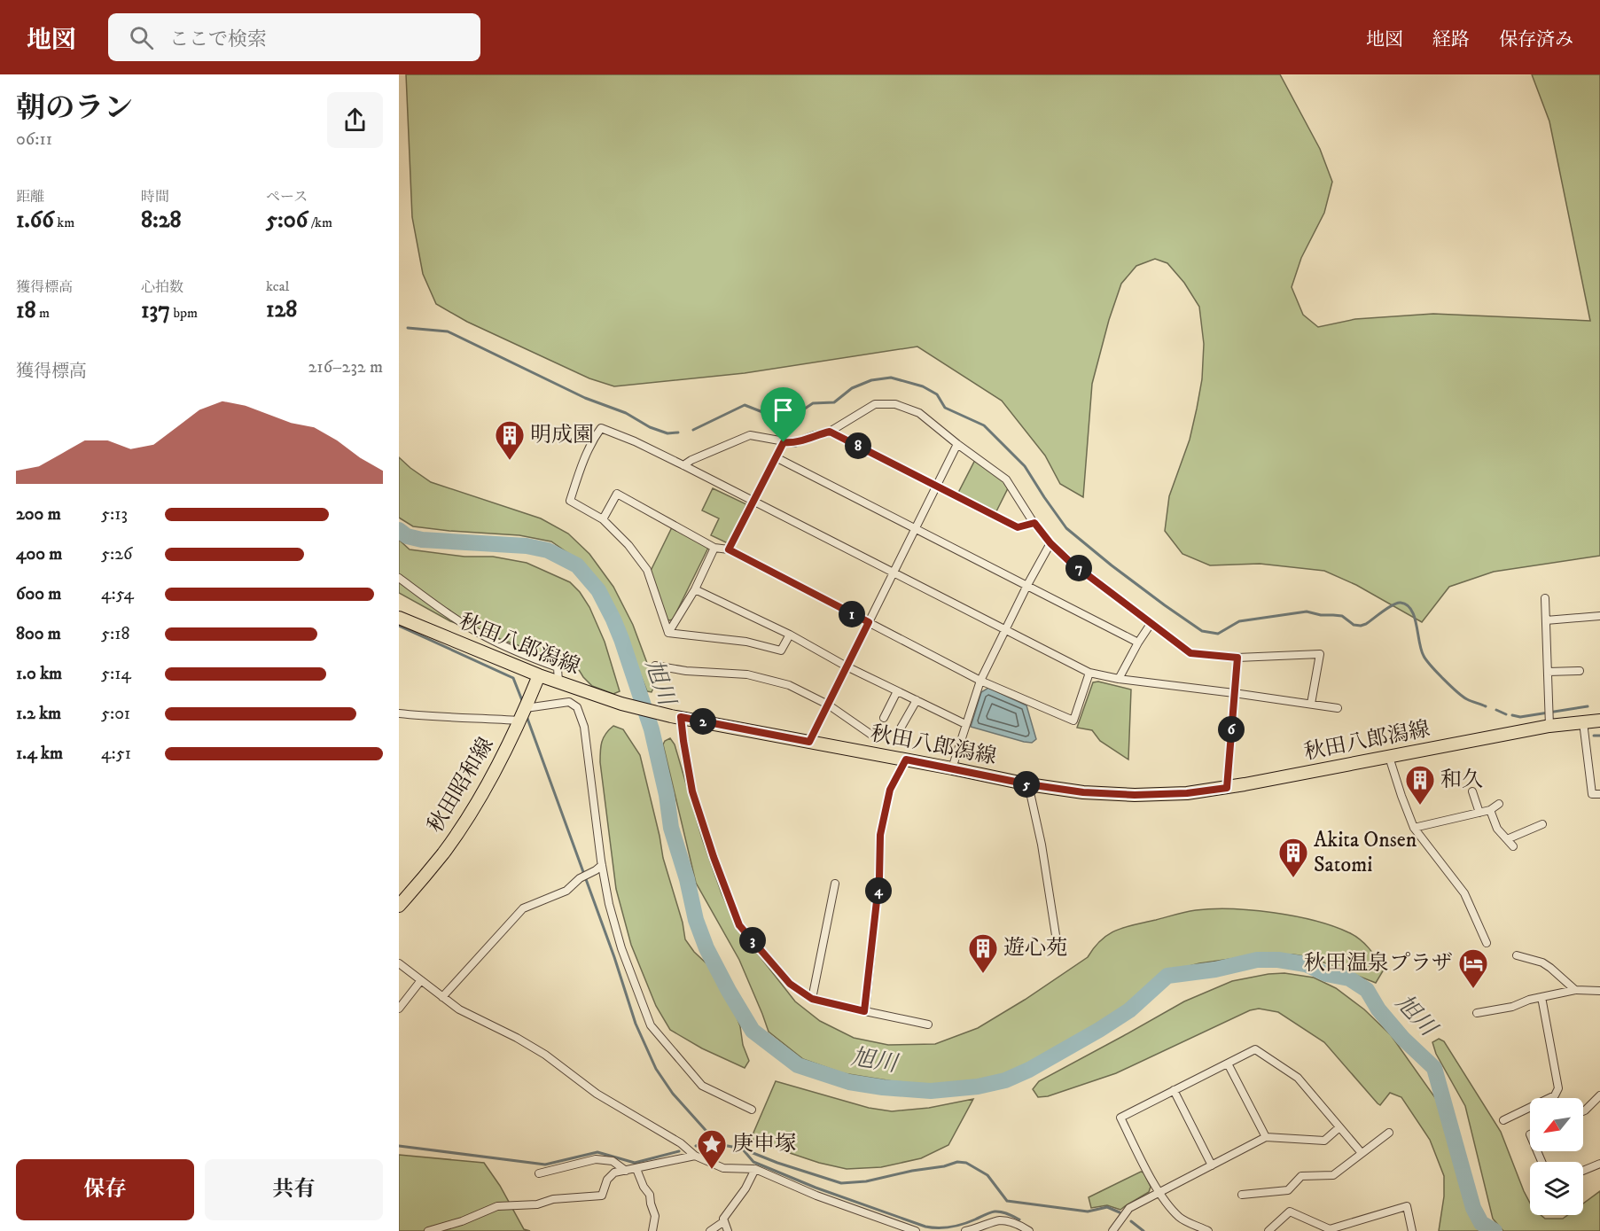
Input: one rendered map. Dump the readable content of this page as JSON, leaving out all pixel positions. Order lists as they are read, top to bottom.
{
  "streets": {
    "main road": ["秋田八郎潟線", "秋田昭和線"]
  },
  "crossings": [
    ["秋田八郎潟線", "秋田昭和線"]
  ],
  "water": ["旭川"],
  "places": {
    "building": [
      "明成園",
      "和久",
      "Akita Onsen Satomi",
      "遊心苑"
    ],
    "hotel": ["秋田温泉プラザ"],
    "place": ["庚申塚"]
  },
  "north": "bottom left",
  "page": {
    "header": "地図",
    "search": "ここで検索",
    "nav": ["地図", "経路", "保存済み"],
    "heading": ["朝のラン", "06:11"],
    "stats": [
      ["距離", "1.66 km"],
      ["時間", "8:28"],
      ["ペース", "5:06 /km"],
      ["獲得標高", "18 m"],
      ["心拍数", "137 bpm"],
      ["kcal", "128"]
    ],
    "chart": ["獲得標高", "216–232 m"],
    "pins": [
      "8",
      "7",
      "1",
      "2",
      "6",
      "5",
      "4",
      "3"
    ],
    "list": [
      {
        "name": "200 m",
        "note": "5:13"
      },
      {
        "name": "400 m",
        "note": "5:26"
      },
      {
        "name": "600 m",
        "note": "4:54"
      },
      {
        "name": "800 m",
        "note": "5:18"
      },
      {
        "name": "1.0 km",
        "note": "5:14"
      },
      {
        "name": "1.2 km",
        "note": "5:01"
      },
      {
        "name": "1.4 km",
        "note": "4:51"
      }
    ],
    "buttons": ["保存", "共有"]
  }
}
